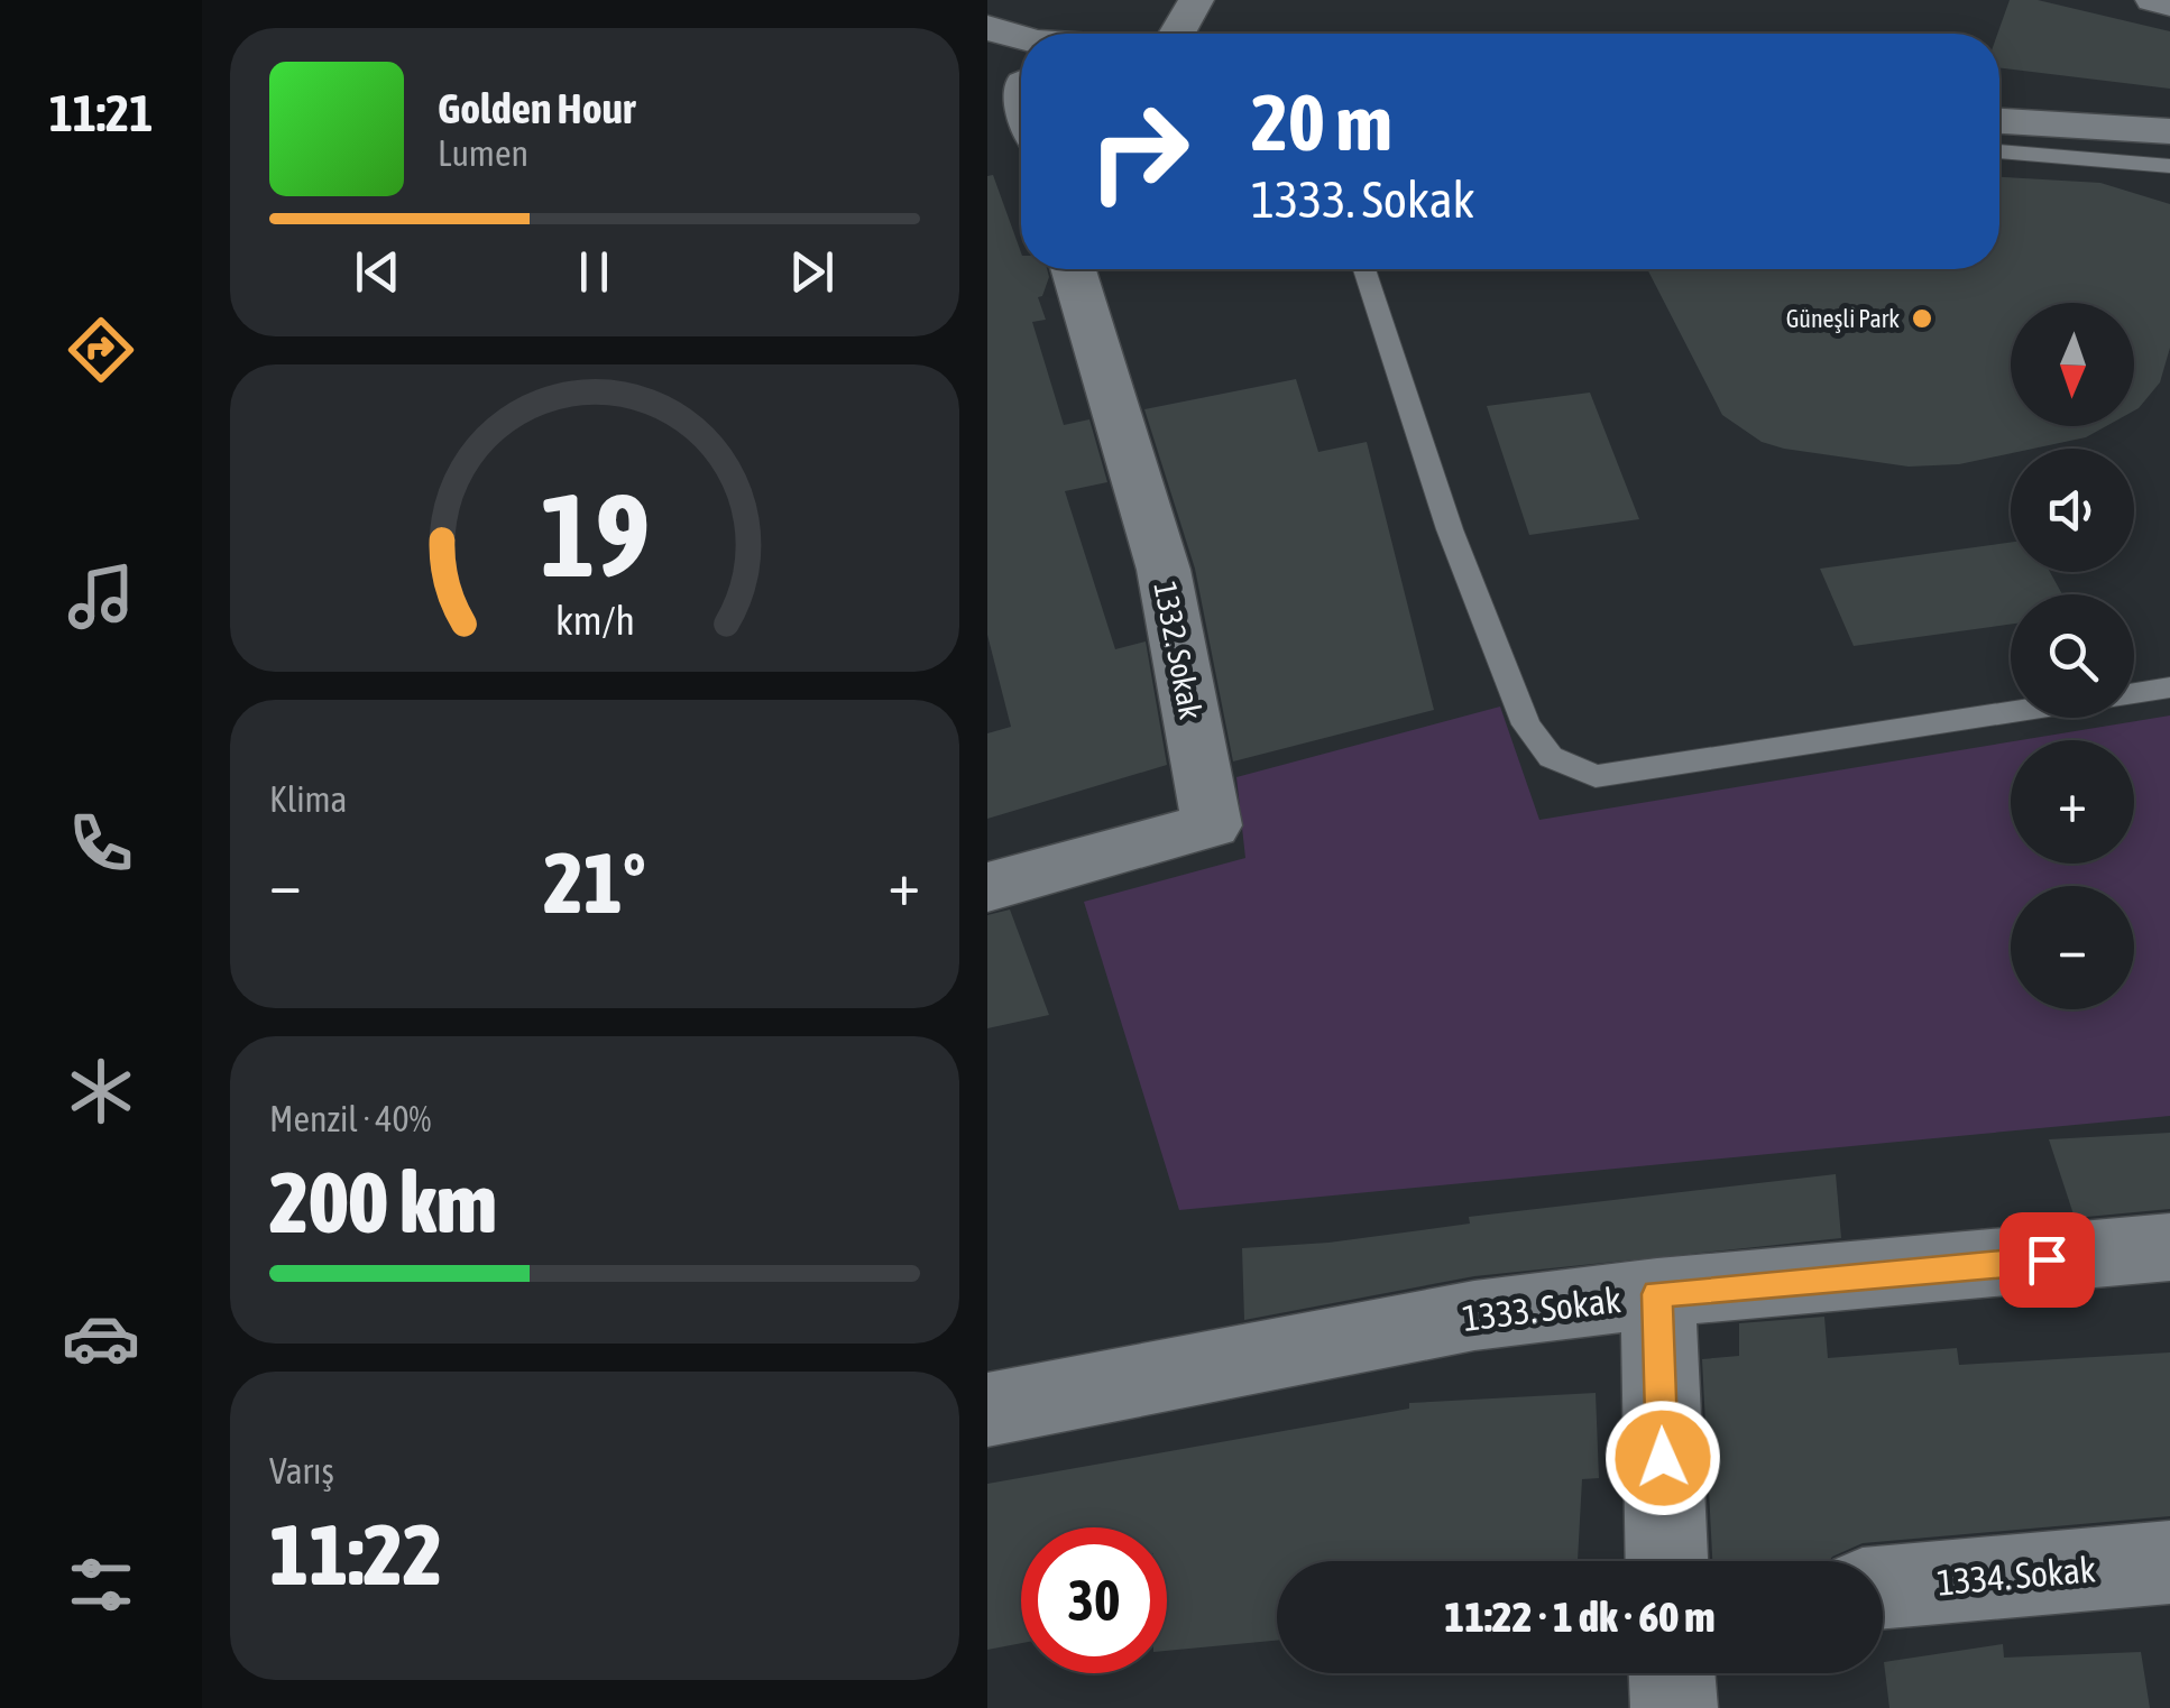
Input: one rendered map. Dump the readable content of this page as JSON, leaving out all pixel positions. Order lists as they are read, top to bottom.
{
  "streets": {
    "street": ["1332. Sokak", "1333. Sokak", "1334. Sokak"]
  },
  "places": ["Güneşli Park"],
  "north": "bottom",
  "page": {
    "tabs": "11:21",
    "turn": ["20 m", "1333. Sokak"],
    "song": ["Golden Hour", "Lumen"],
    "map_buttons": ["+", "−"],
    "tile": [
      "Klima",
      ["Menzil · 40%", "200 km"],
      ["Varış", "11:22"]
    ],
    "heat": ["−", "21°", "+"],
    "limit": "30",
    "trip": "11:22 · 1 dk · 60 m",
    "gauge": ["19", "km/h"]
  }
}
